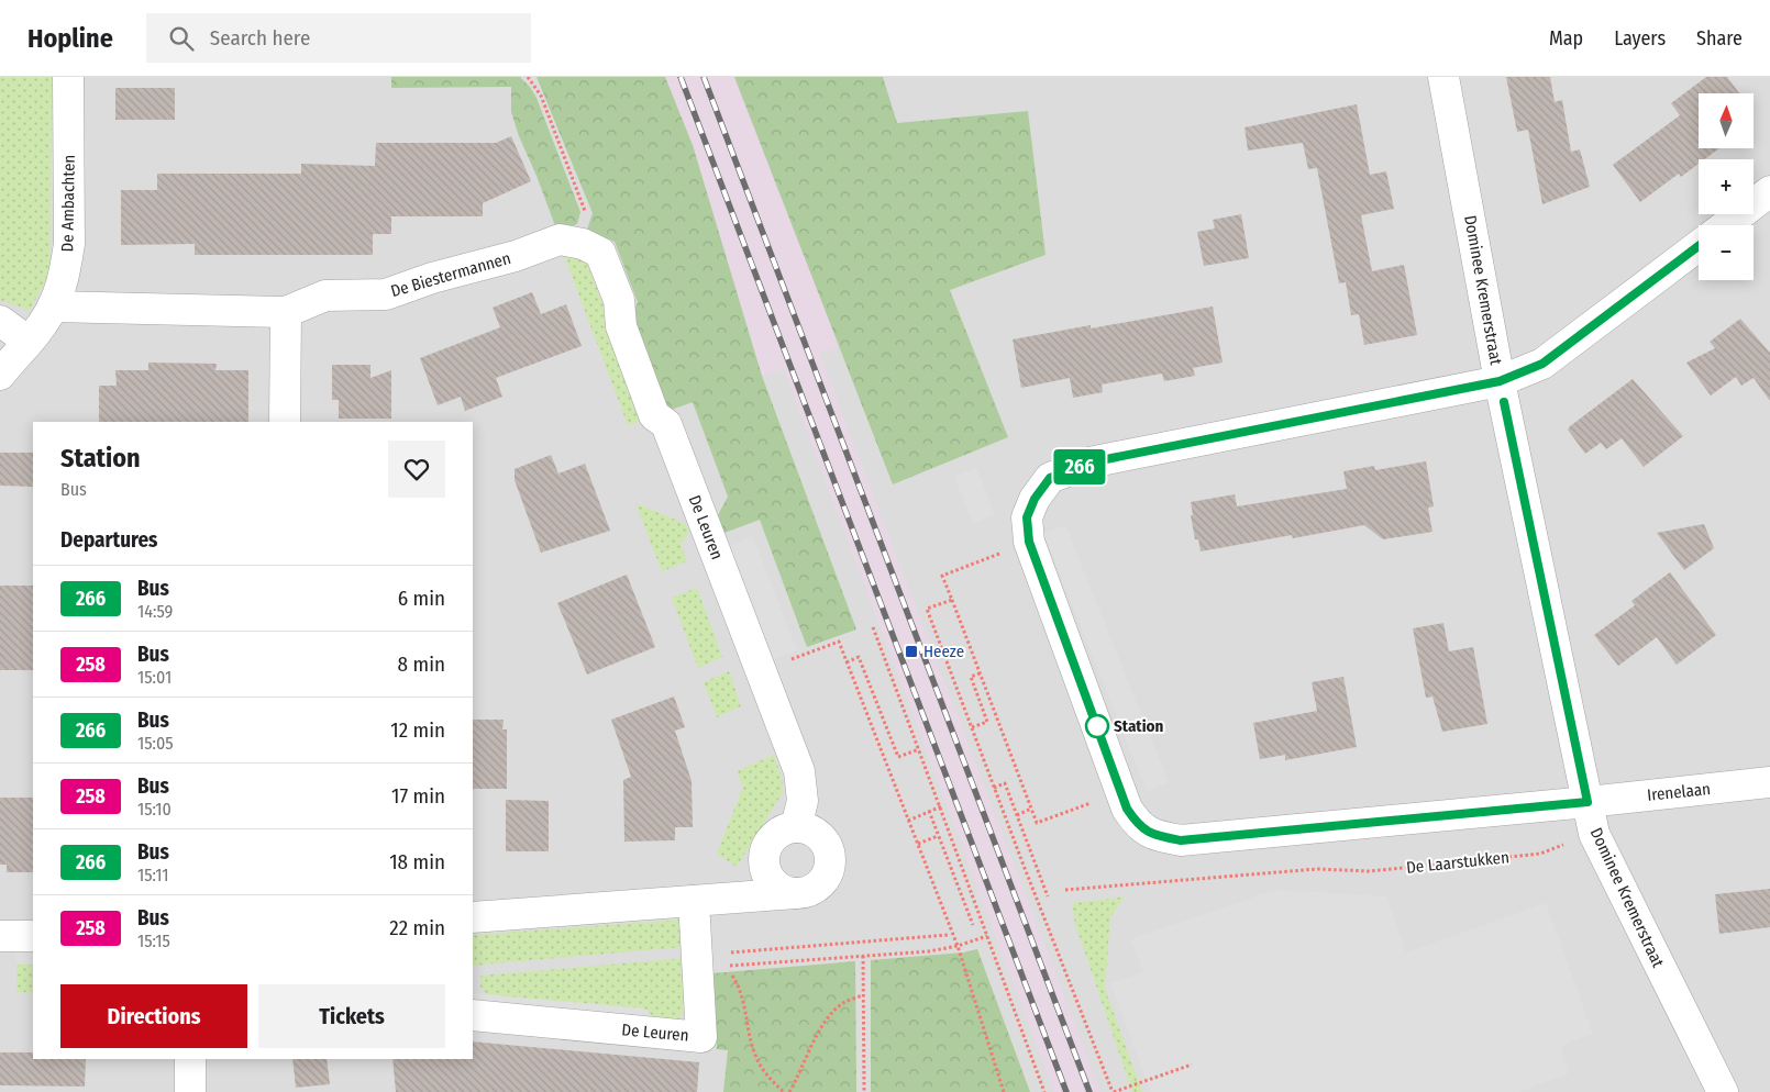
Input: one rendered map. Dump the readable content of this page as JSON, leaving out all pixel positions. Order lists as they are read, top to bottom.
{
  "streets": {
    "street": [
      "De Ambachten",
      "De Biestermannen",
      "Dominee Kremerstraat",
      "De Leuren",
      "Irenelaan"
    ],
    "path": ["De Laarstukken"]
  },
  "crossings": [
    ["De Ambachten", "De Biestermannen"],
    ["De Biestermannen", "De Leuren"],
    ["Dominee Kremerstraat", "Irenelaan"],
    ["Dominee Kremerstraat", "De Laarstukken"]
  ],
  "places": {
    "transit": ["Heeze"],
    "other": ["Station"]
  },
  "lines": ["bus line 266"],
  "north": "top",
  "page": {
    "header": "Hopline",
    "search": "Search here",
    "nav": ["Map", "Layers", "Share"],
    "on_map": "266",
    "map_buttons": ["+", "−"],
    "heading": [
      ["Station", "Bus"],
      "Departures"
    ],
    "list": [
      {
        "mark": "266",
        "name": "Bus",
        "note": "14:59",
        "value": "6 min"
      },
      {
        "mark": "258",
        "name": "Bus",
        "note": "15:01",
        "value": "8 min"
      },
      {
        "mark": "266",
        "name": "Bus",
        "note": "15:05",
        "value": "12 min"
      },
      {
        "mark": "258",
        "name": "Bus",
        "note": "15:10",
        "value": "17 min"
      },
      {
        "mark": "266",
        "name": "Bus",
        "note": "15:11",
        "value": "18 min"
      },
      {
        "mark": "258",
        "name": "Bus",
        "note": "15:15",
        "value": "22 min"
      }
    ],
    "buttons": ["Directions", "Tickets"]
  }
}
